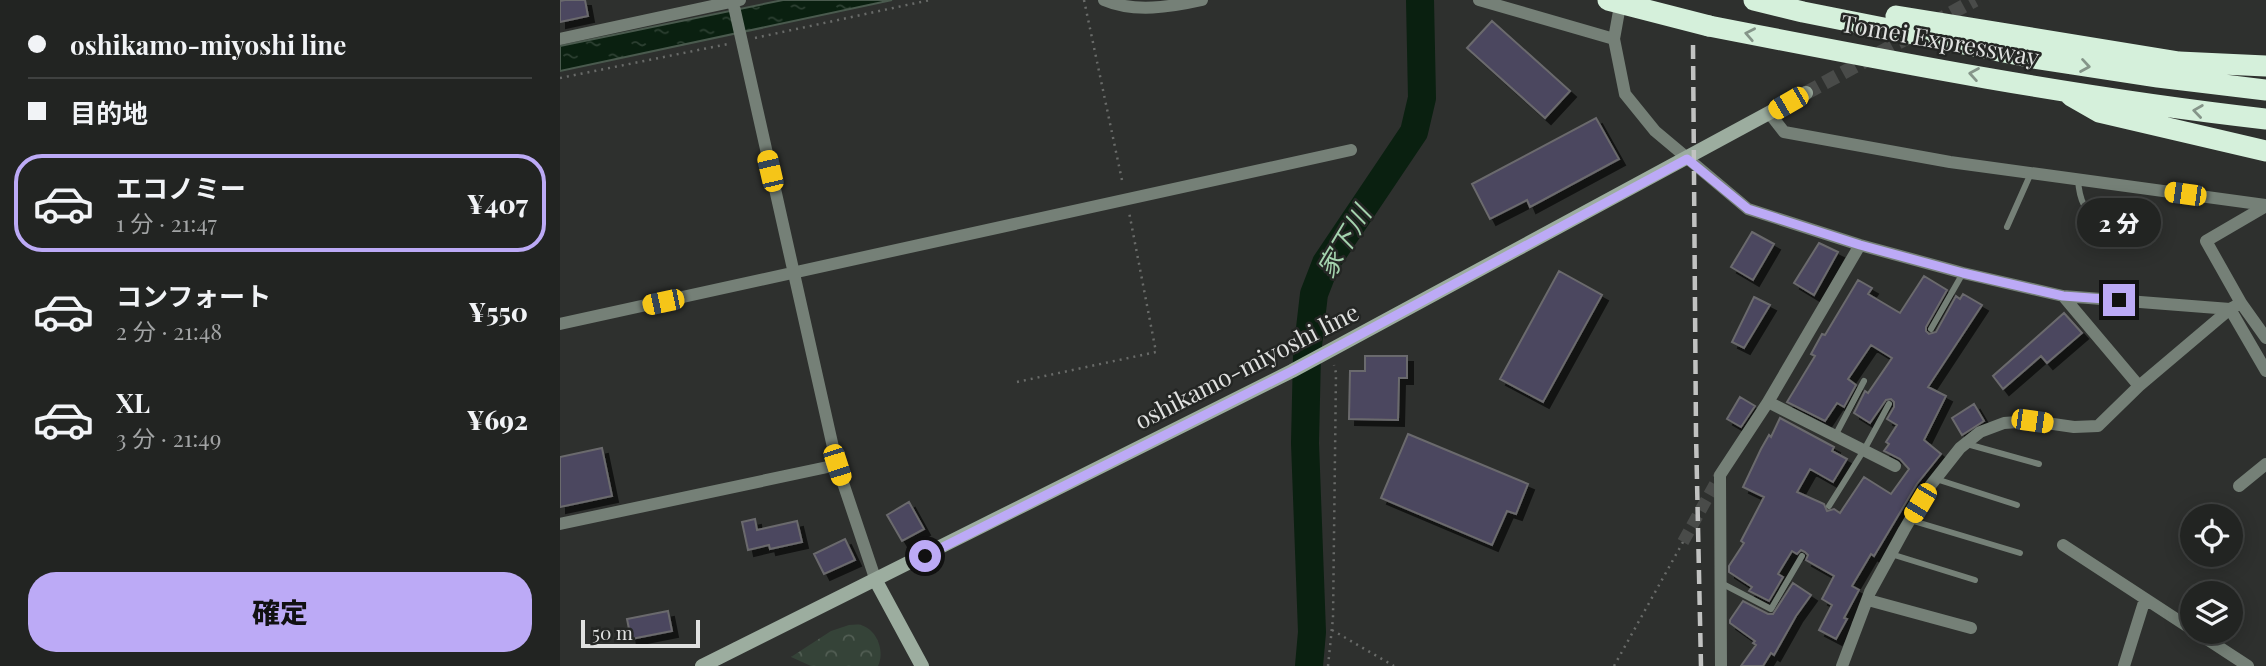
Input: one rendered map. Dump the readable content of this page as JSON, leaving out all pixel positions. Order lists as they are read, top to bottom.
{
  "streets": {
    "highway": ["Tomei Expressway"],
    "main road": ["oshikamo-miyoshi line"]
  },
  "water": ["家下川"],
  "scale_bar": "50 m",
  "page": {
    "banner": ["oshikamo-miyoshi line", "目的地"],
    "list": [
      {
        "name": "エコノミー",
        "note": "1 分 · 21:47",
        "value": "¥407"
      },
      {
        "name": "コンフォート",
        "note": "2 分 · 21:48",
        "value": "¥550"
      },
      {
        "name": "XL",
        "note": "3 分 · 21:49",
        "value": "¥692"
      }
    ],
    "bubble": "2 分",
    "buttons": "確定",
    "scale": "50 m"
  }
}
